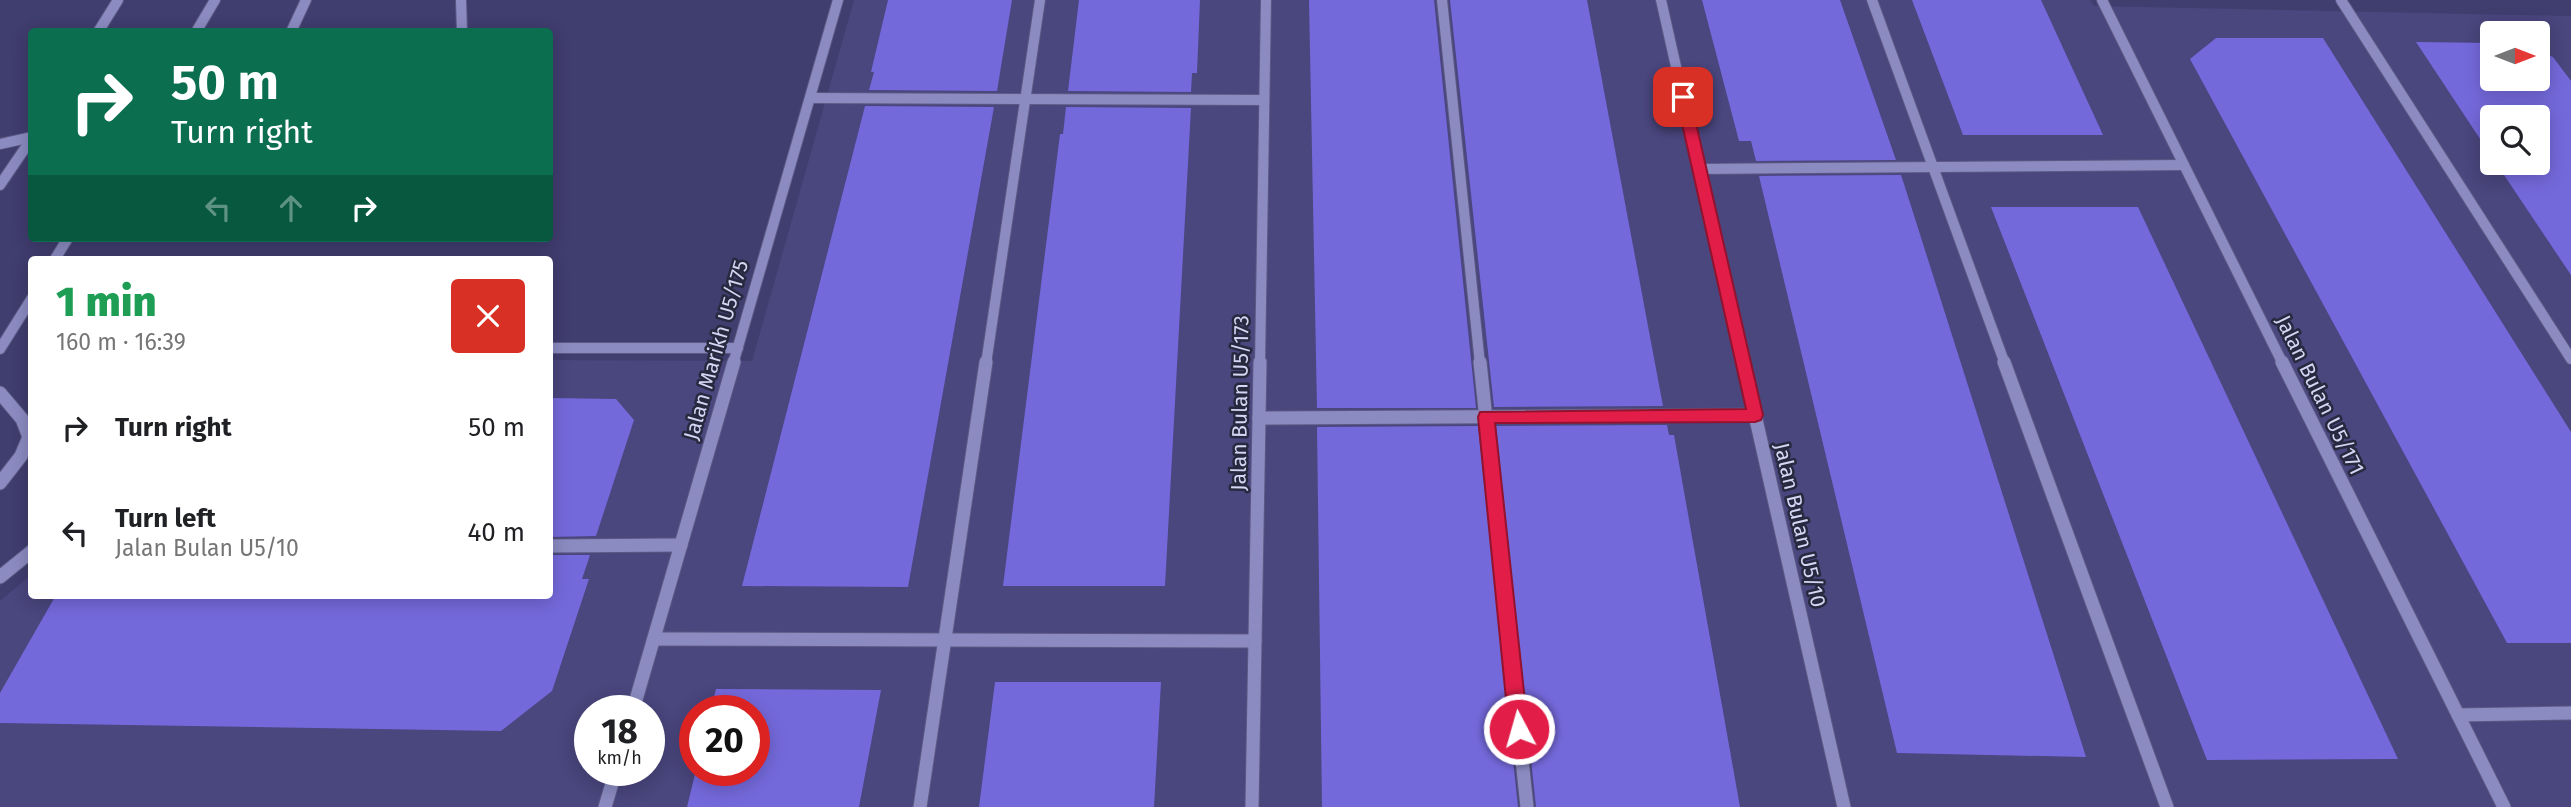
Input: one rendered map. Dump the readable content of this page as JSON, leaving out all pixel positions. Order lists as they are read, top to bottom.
{
  "streets": {
    "street": [
      "Jalan Marikh U5/175",
      "Jalan Bulan U5/171",
      "Jalan Bulan U5/173",
      "Jalan Bulan U5/10"
    ]
  },
  "north": "right",
  "page": {
    "turn": ["50 m", "Turn right"],
    "heading": ["1 min", "160 m · 16:39"],
    "list": [
      {
        "name": "Turn right",
        "value": "50 m"
      },
      {
        "name": "Turn left",
        "note": "Jalan Bulan U5/10",
        "value": "40 m"
      }
    ],
    "speed": "18 km/h",
    "limit": "20"
  }
}
